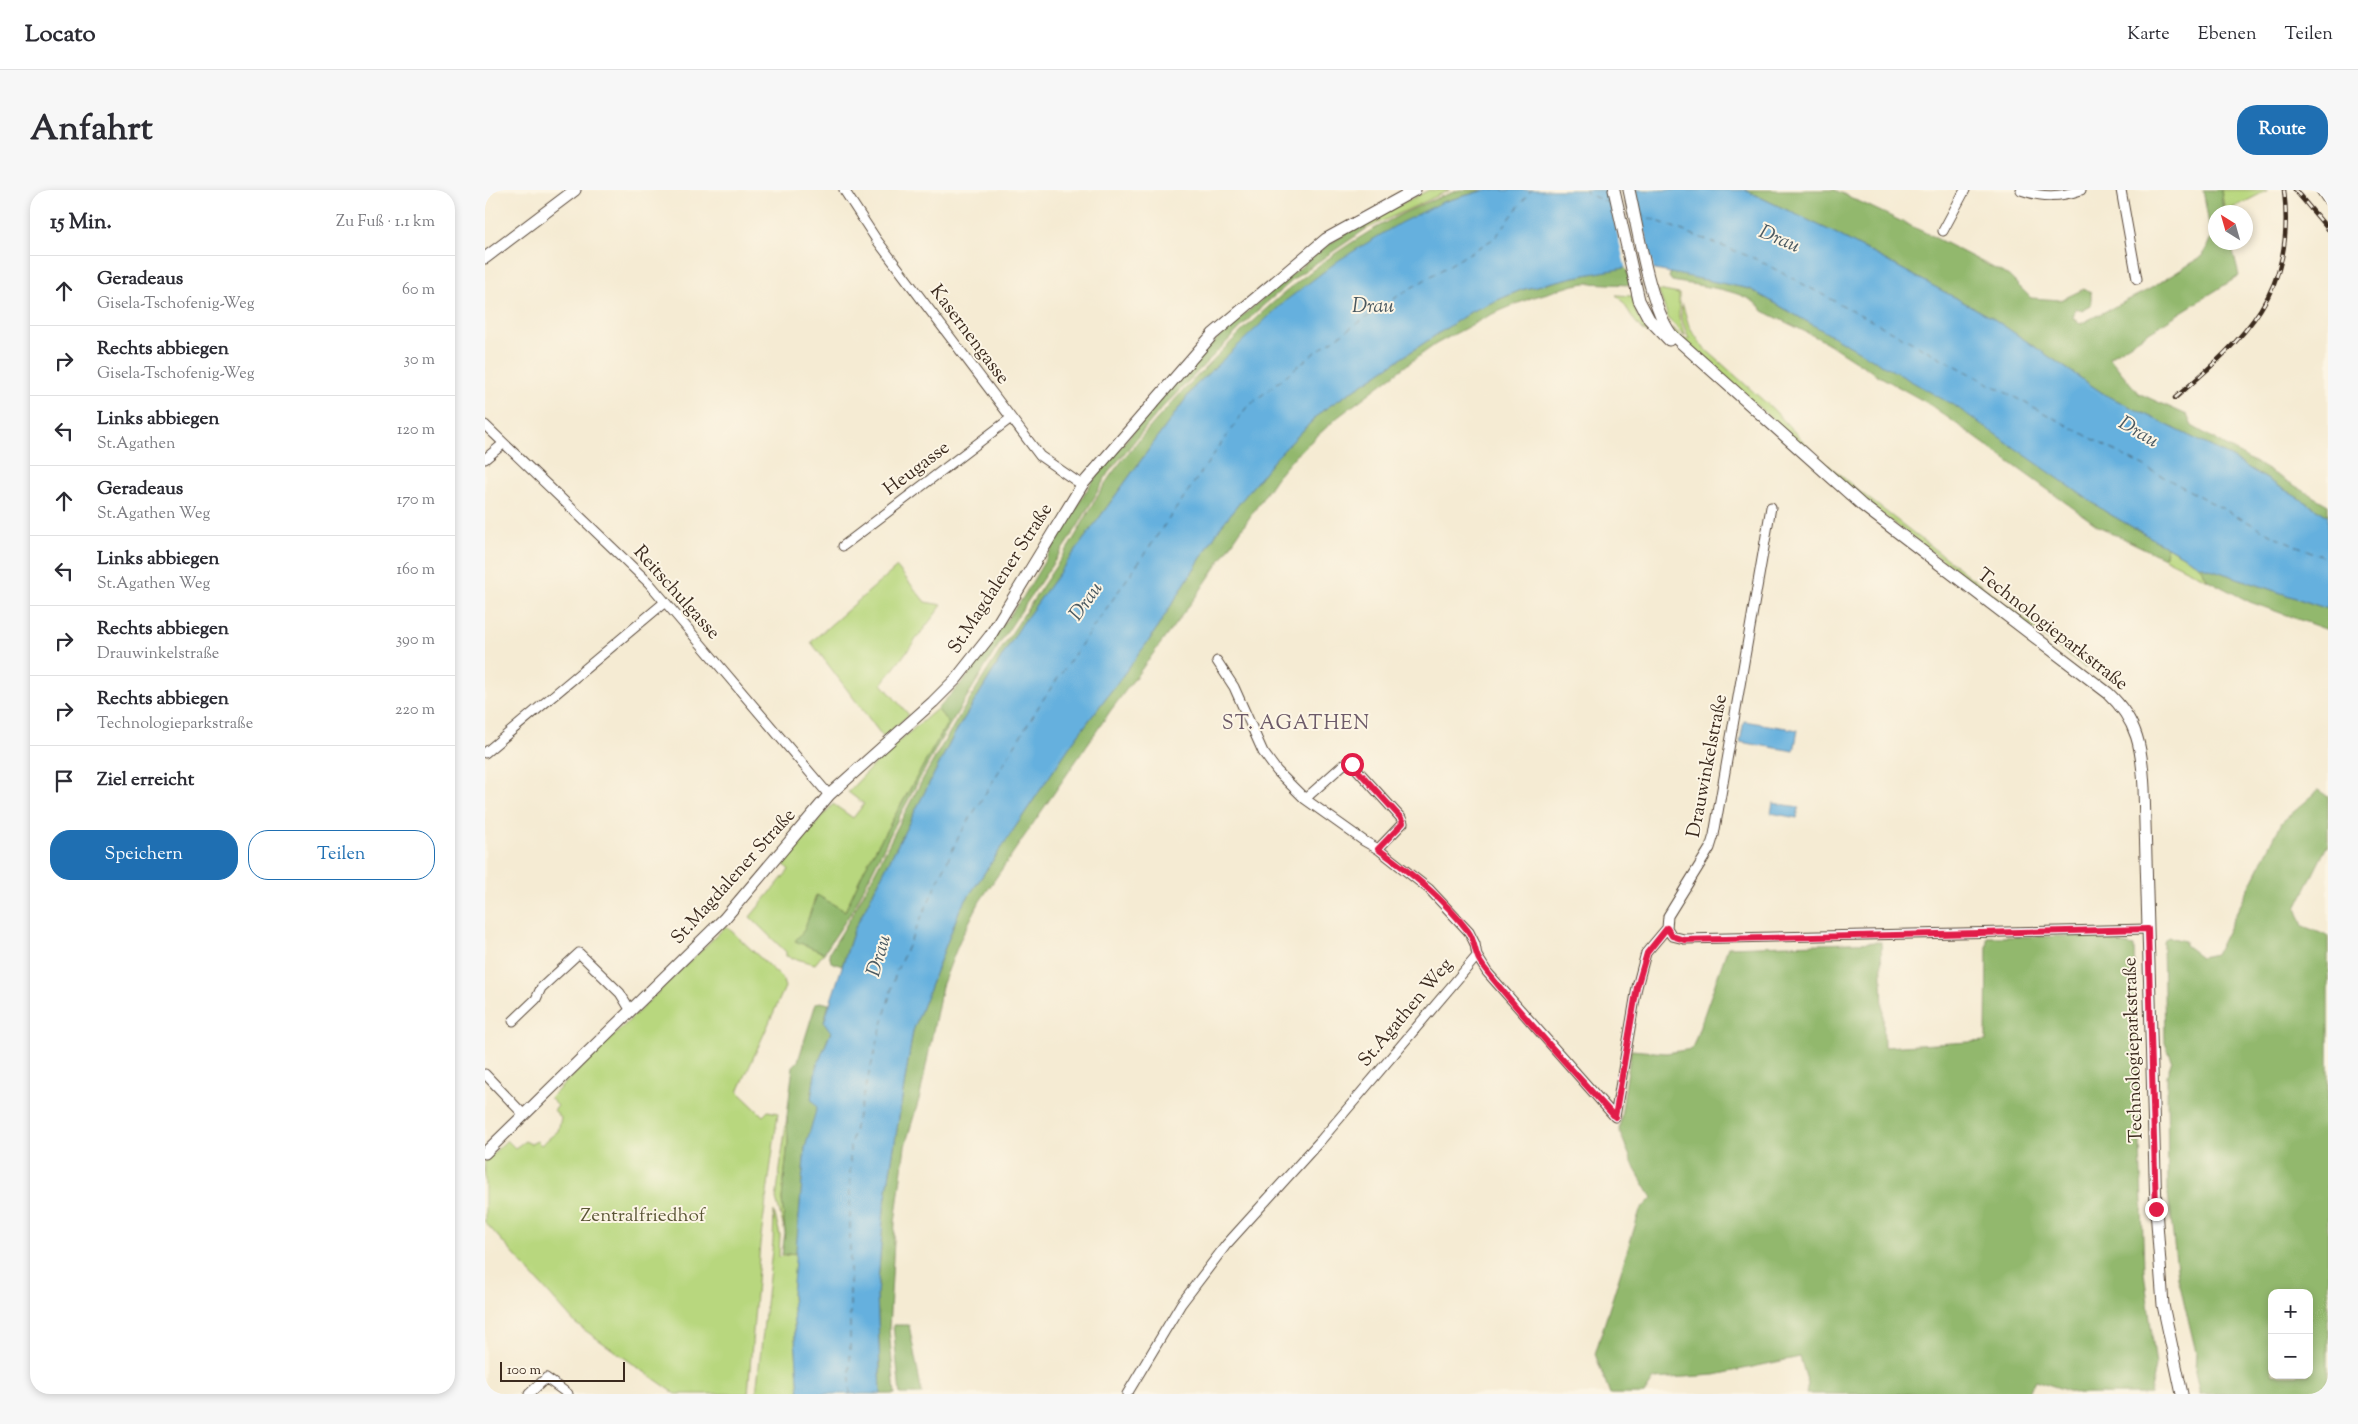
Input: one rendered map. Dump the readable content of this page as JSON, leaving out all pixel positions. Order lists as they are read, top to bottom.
{
  "streets": {
    "street": [
      "Kasernengasse",
      "Heugasse",
      "St.Magdalener Straße",
      "Reitschulgasse",
      "Technologieparkstraße",
      "Drauwinkelstraße",
      "St.Agathen Weg"
    ]
  },
  "crossings": [
    ["Kasernengasse", "Heugasse"],
    ["Kasernengasse", "St.Magdalener Straße"],
    ["St.Magdalener Straße", "Reitschulgasse"],
    ["Drauwinkelstraße", "St.Agathen Weg"]
  ],
  "districts": ["ST. AGATHEN"],
  "water": ["Drau"],
  "parks": ["Zentralfriedhof"],
  "scale_bar": "100 m",
  "north": "top left",
  "page": {
    "header": "Locato",
    "nav": ["Karte", "Ebenen", "Teilen"],
    "title": "Anfahrt",
    "buttons": [
      "Route",
      ["Speichern", "Teilen"]
    ],
    "heading": ["15 Min.", "Zu Fuß · 1.1 km"],
    "list": [
      ["Geradeaus", "Gisela-Tschofenig-Weg", "60 m"],
      ["Rechts abbiegen", "Gisela-Tschofenig-Weg", "30 m"],
      ["Links abbiegen", "St.Agathen", "120 m"],
      ["Geradeaus", "St.Agathen Weg", "170 m"],
      ["Links abbiegen", "St.Agathen Weg", "160 m"],
      ["Rechts abbiegen", "Drauwinkelstraße", "390 m"],
      ["Rechts abbiegen", "Technologieparkstraße", "220 m"],
      "Ziel erreicht"
    ],
    "map_buttons": ["+", "−"],
    "scale": "100 m"
  }
}
